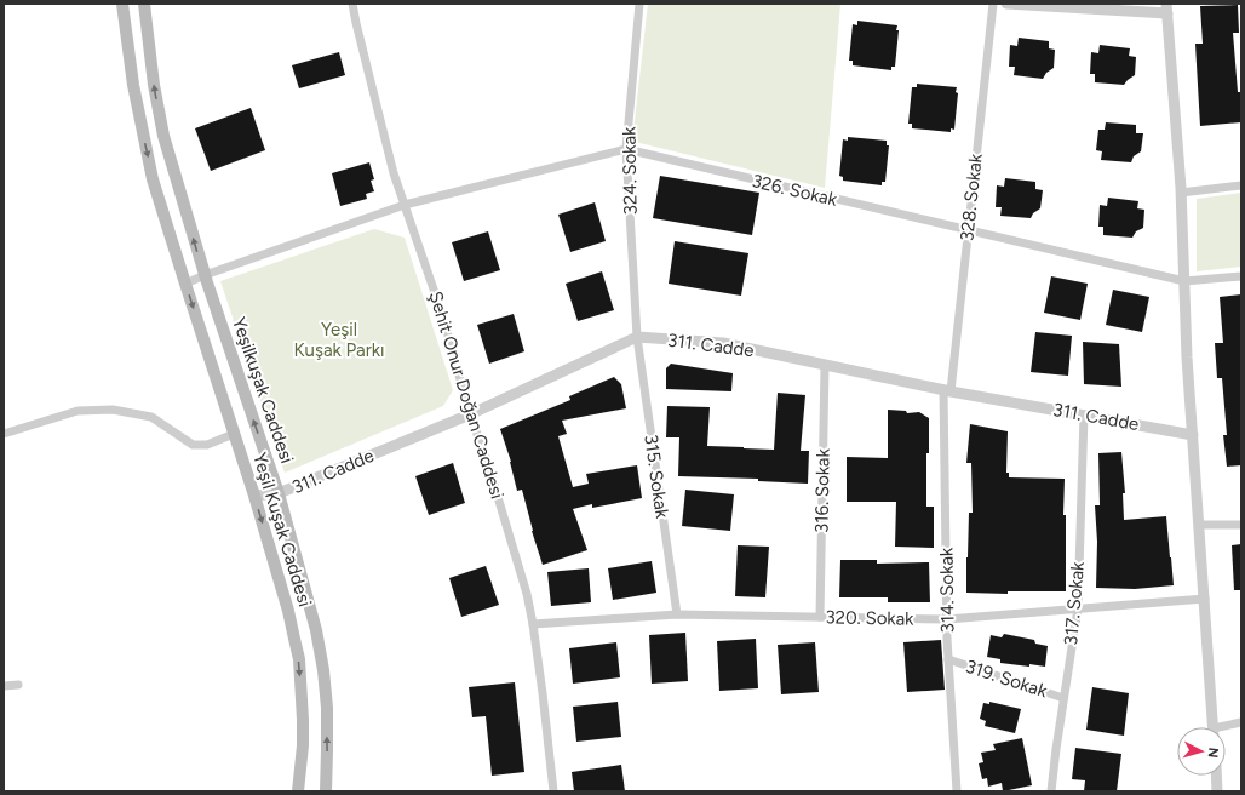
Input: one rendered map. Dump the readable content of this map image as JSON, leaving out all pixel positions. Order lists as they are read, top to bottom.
{
  "streets": {
    "main road": ["Yeşilkuşak Caddesi", "Yeşil Kuşak Caddesi"],
    "street": [
      "324. Sokak",
      "326. Sokak",
      "328. Sokak",
      "311. Cadde",
      "Şehit Onur Doğan Caddesi",
      "315. Sokak",
      "316. Sokak",
      "314. Sokak",
      "317. Sokak",
      "320. Sokak",
      "319. Sokak"
    ]
  },
  "crossings": [
    ["324. Sokak", "326. Sokak"],
    ["324. Sokak", "311. Cadde"],
    ["324. Sokak", "315. Sokak"],
    ["326. Sokak", "328. Sokak"],
    ["326. Sokak", "Yeşilkuşak Caddesi"],
    ["326. Sokak", "Şehit Onur Doğan Caddesi"],
    ["326. Sokak", "Yeşil Kuşak Caddesi"],
    ["328. Sokak", "311. Cadde"],
    ["328. Sokak", "314. Sokak"],
    ["311. Cadde", "Yeşilkuşak Caddesi"],
    ["311. Cadde", "Şehit Onur Doğan Caddesi"],
    ["311. Cadde", "315. Sokak"],
    ["311. Cadde", "316. Sokak"],
    ["311. Cadde", "Yeşil Kuşak Caddesi"],
    ["311. Cadde", "314. Sokak"],
    ["311. Cadde", "317. Sokak"],
    ["Şehit Onur Doğan Caddesi", "320. Sokak"],
    ["315. Sokak", "320. Sokak"],
    ["316. Sokak", "320. Sokak"],
    ["314. Sokak", "320. Sokak"],
    ["314. Sokak", "319. Sokak"],
    ["317. Sokak", "320. Sokak"],
    ["317. Sokak", "319. Sokak"]
  ],
  "one_way": ["Yeşilkuşak Caddesi", "Yeşil Kuşak Caddesi"],
  "parks": ["Yeşil Kuşak Parkı"],
  "north": "right"
}
